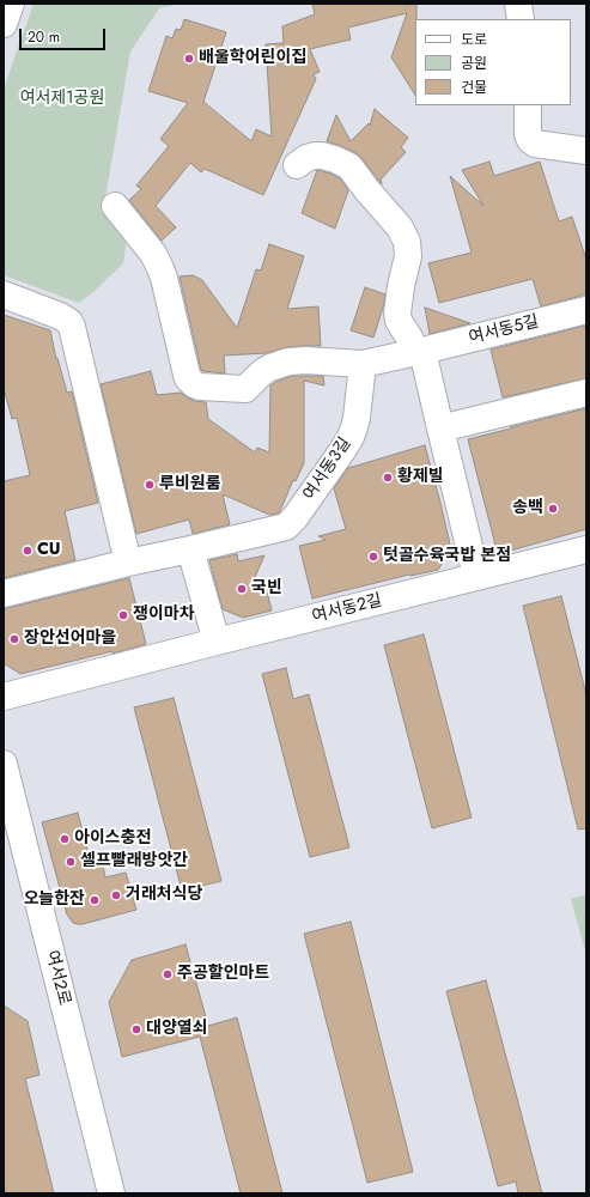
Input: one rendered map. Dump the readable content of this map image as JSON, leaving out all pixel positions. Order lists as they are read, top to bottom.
{
  "streets": {
    "street": [
      "여서동5길",
      "여서동3길",
      "여서동2길",
      "여서2로"
    ]
  },
  "parks": ["여서제1공원"],
  "places": [
    "배울학어린이집",
    "황제빌",
    "루비원룸",
    "송백",
    "CU",
    "텃골수육국밥 본점",
    "국빈",
    "쟁이마차",
    "장안선어마을",
    "아이스충전",
    "셀프빨래방앗간",
    "거래처식당",
    "오늘한잔",
    "주공할인마트",
    "대양열쇠"
  ],
  "legend": ["도로", "공원", "건물"],
  "scale_bar": "20 m"
}
